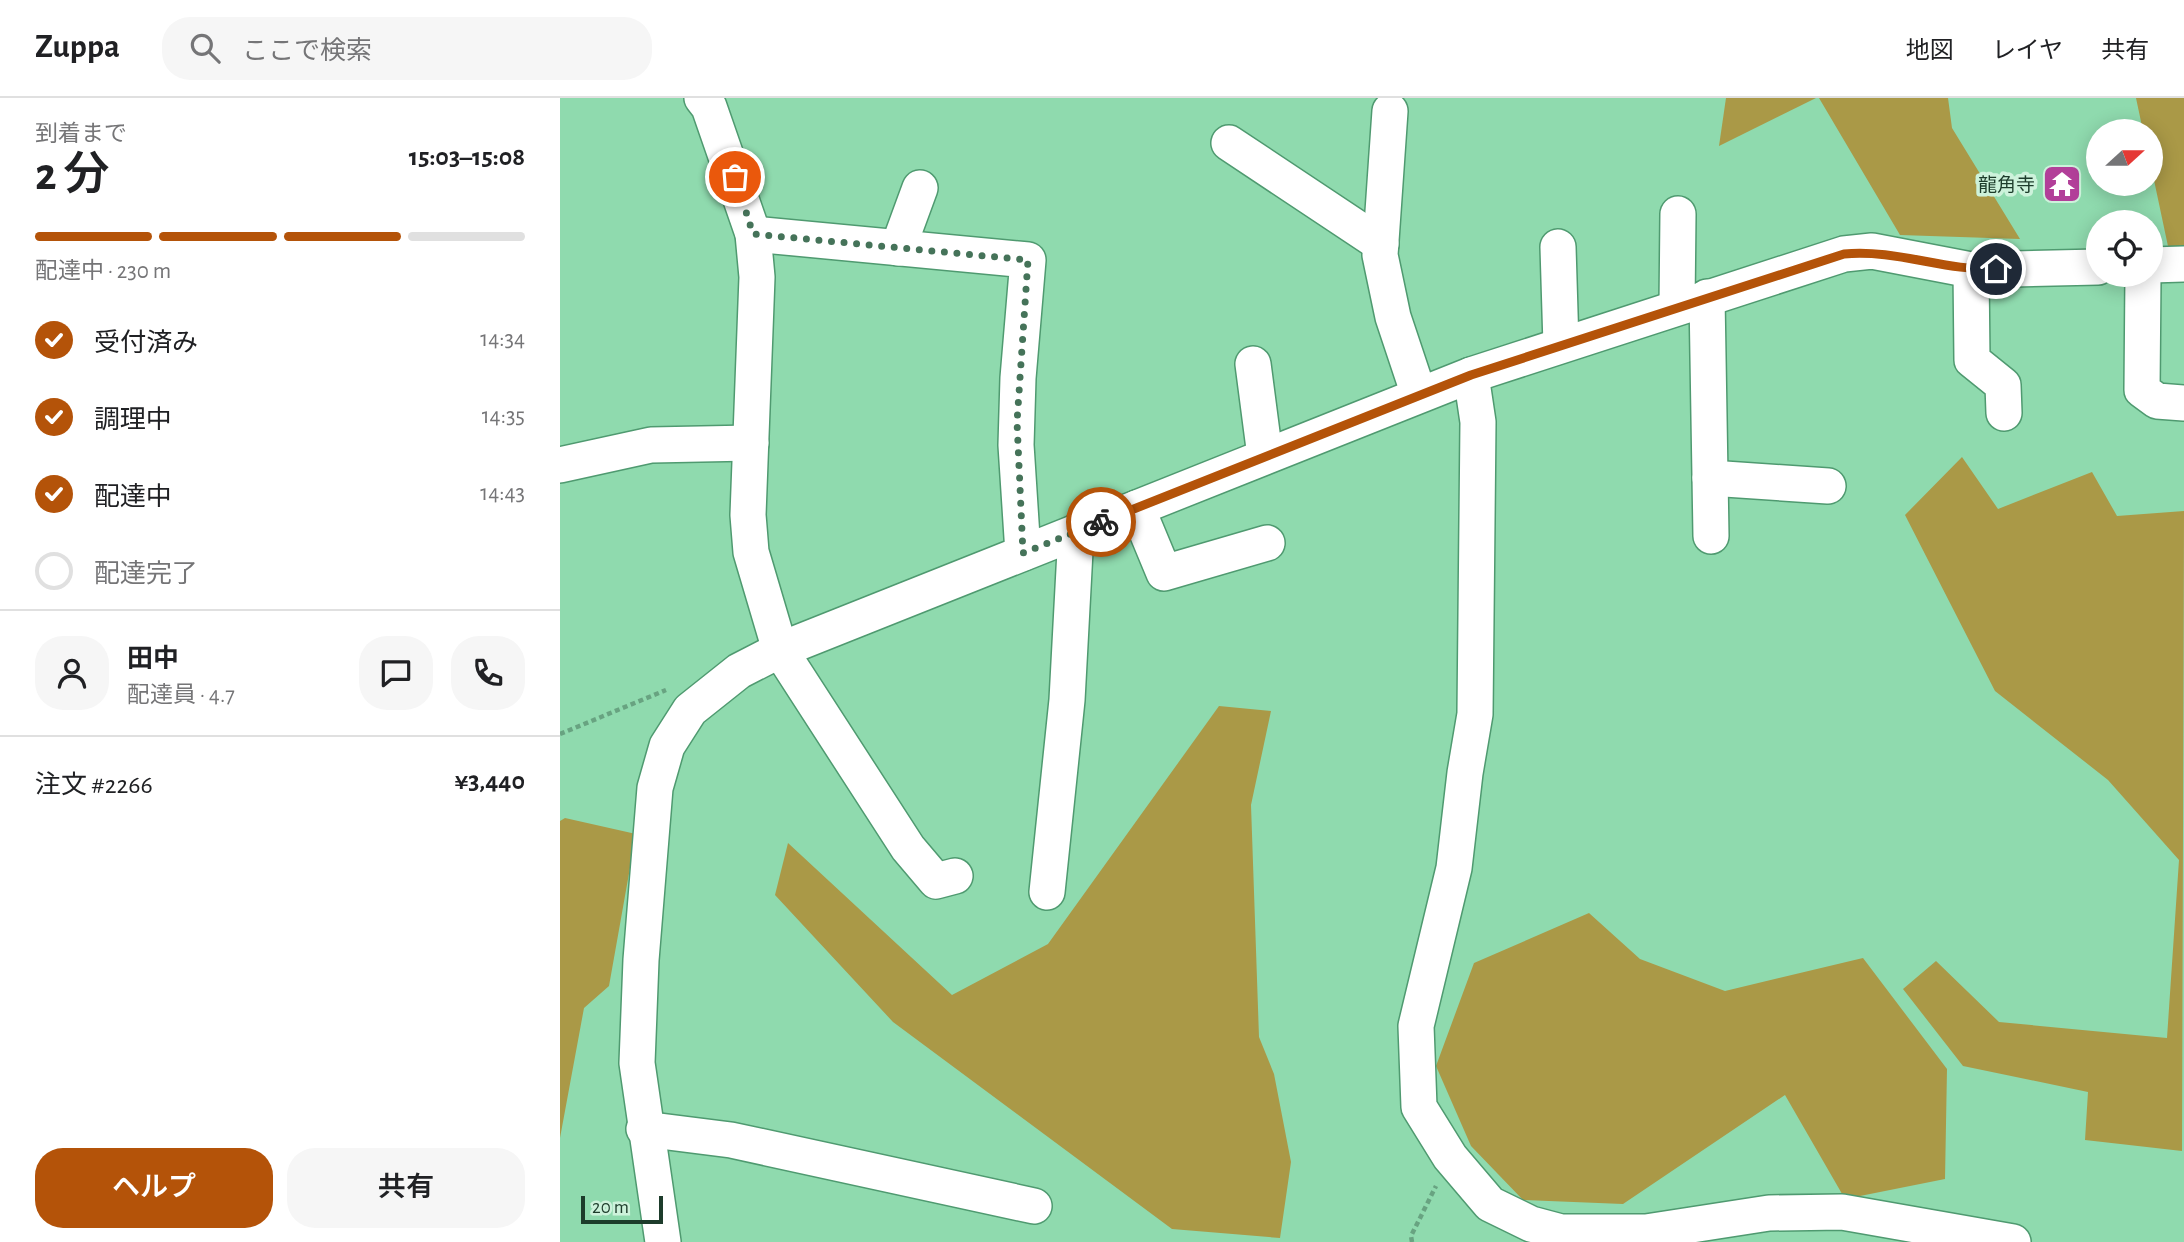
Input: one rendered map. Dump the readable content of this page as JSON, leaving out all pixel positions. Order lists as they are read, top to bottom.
{
  "places": {
    "temple": ["龍角寺"]
  },
  "scale_bar": "20 m",
  "north": "right",
  "page": {
    "header": "Zuppa",
    "search": "ここで検索",
    "nav": ["地図", "レイヤ", "共有"],
    "heading": ["2 分", "到着まで", "15:03–15:08"],
    "panel": [
      "田中",
      "配達員 · 4.7",
      "注文 #2266",
      "¥3,440"
    ],
    "bar": "配達中 · 230 m",
    "list": [
      ["受付済み", "14:34"],
      ["調理中", "14:35"],
      ["配達中", "14:43"],
      "配達完了"
    ],
    "buttons": ["ヘルプ", "共有"],
    "scale": "20 m"
  }
}
